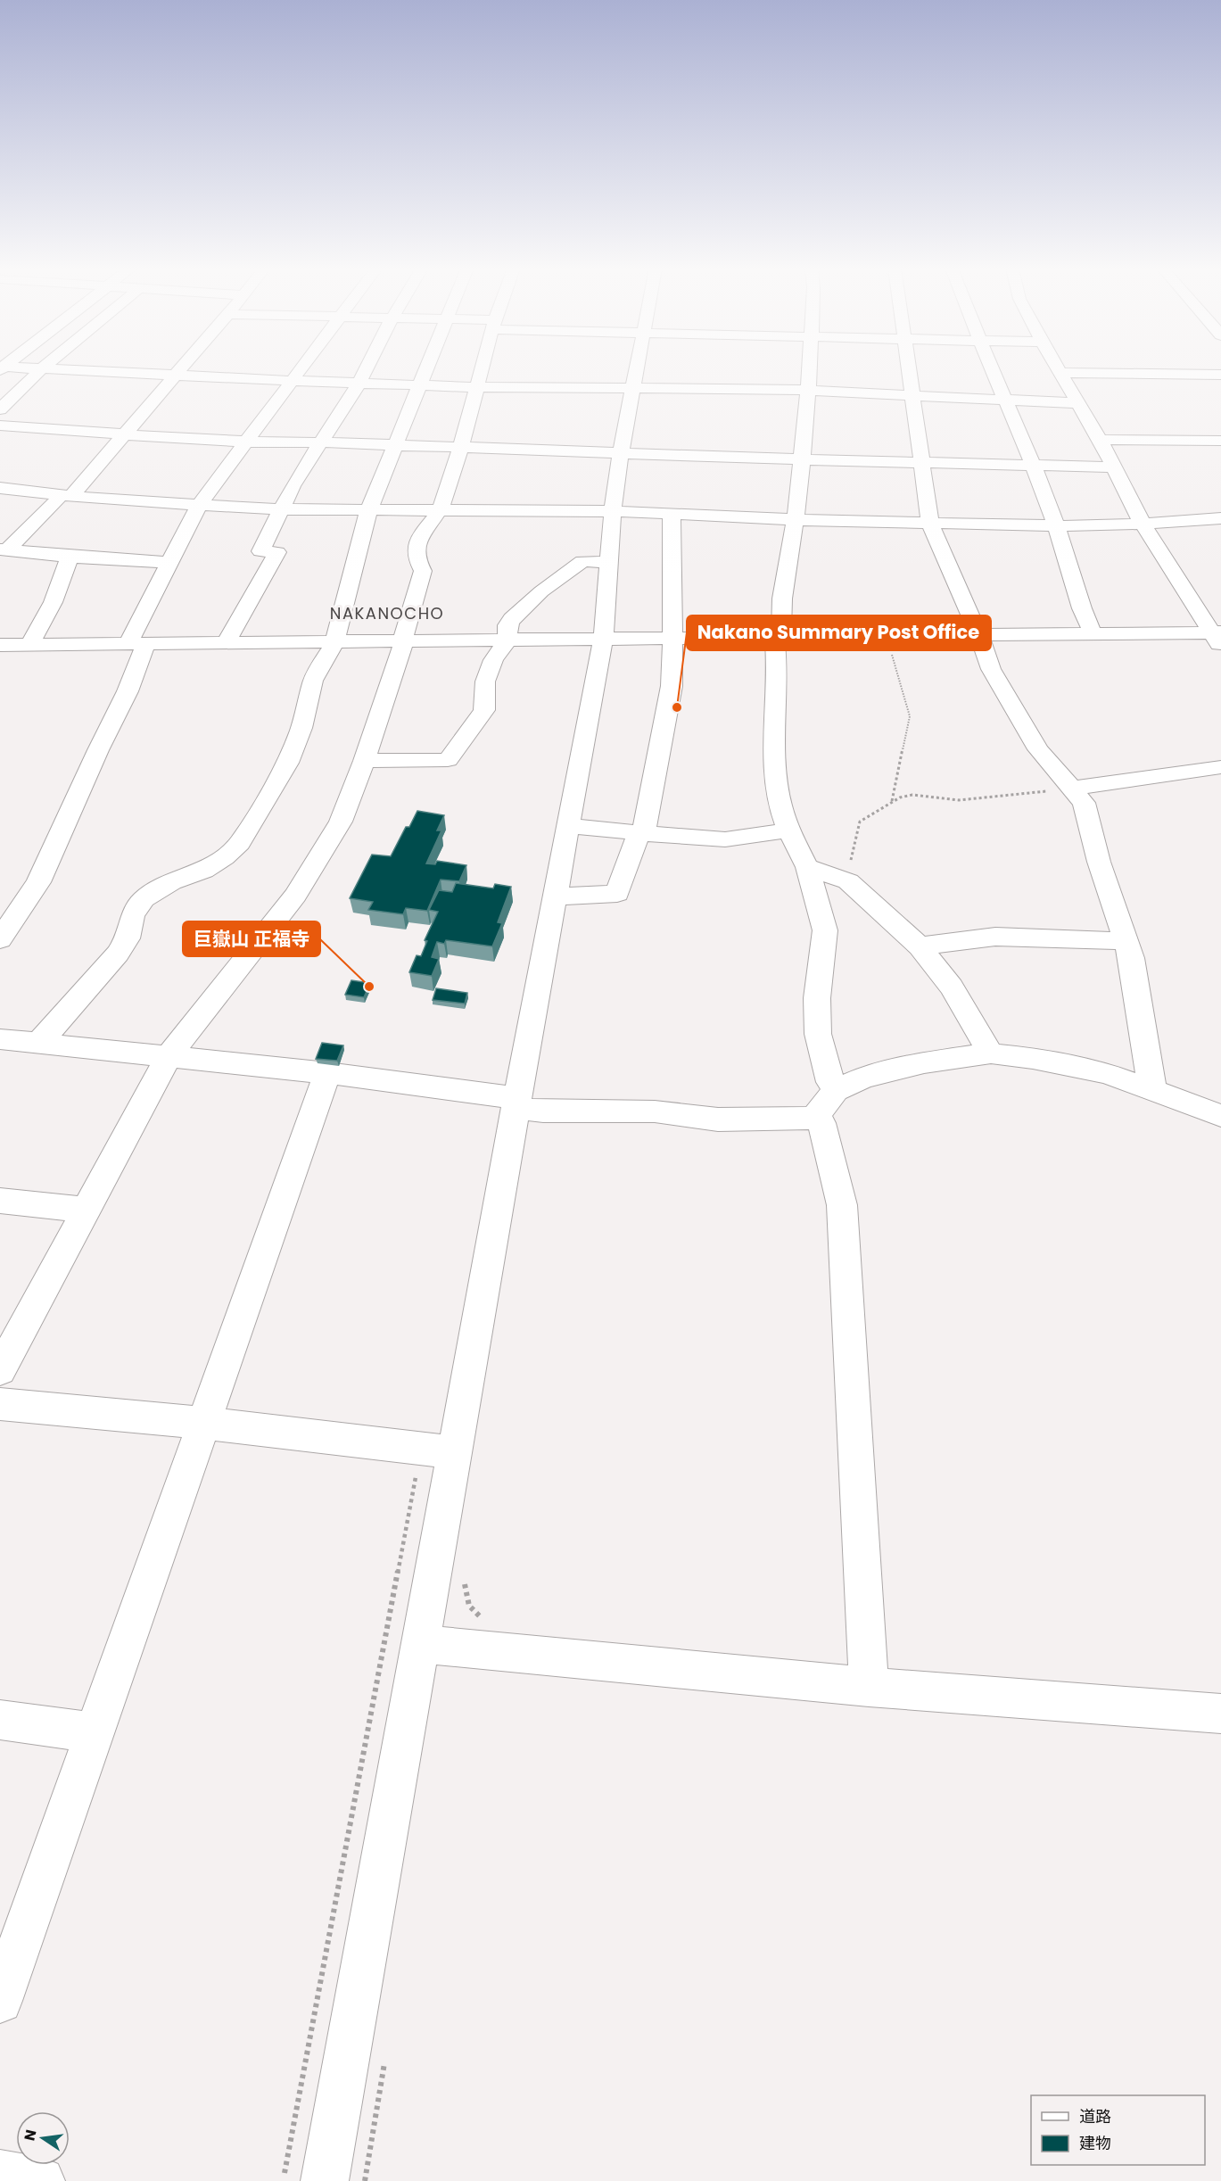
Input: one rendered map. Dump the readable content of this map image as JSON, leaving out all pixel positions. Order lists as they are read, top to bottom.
{
  "districts": ["NAKANOCHO"],
  "places": ["Nakano Summary Post Office", "巨嶽山 正福寺"],
  "legend": ["道路", "建物"],
  "north": "left"
}
